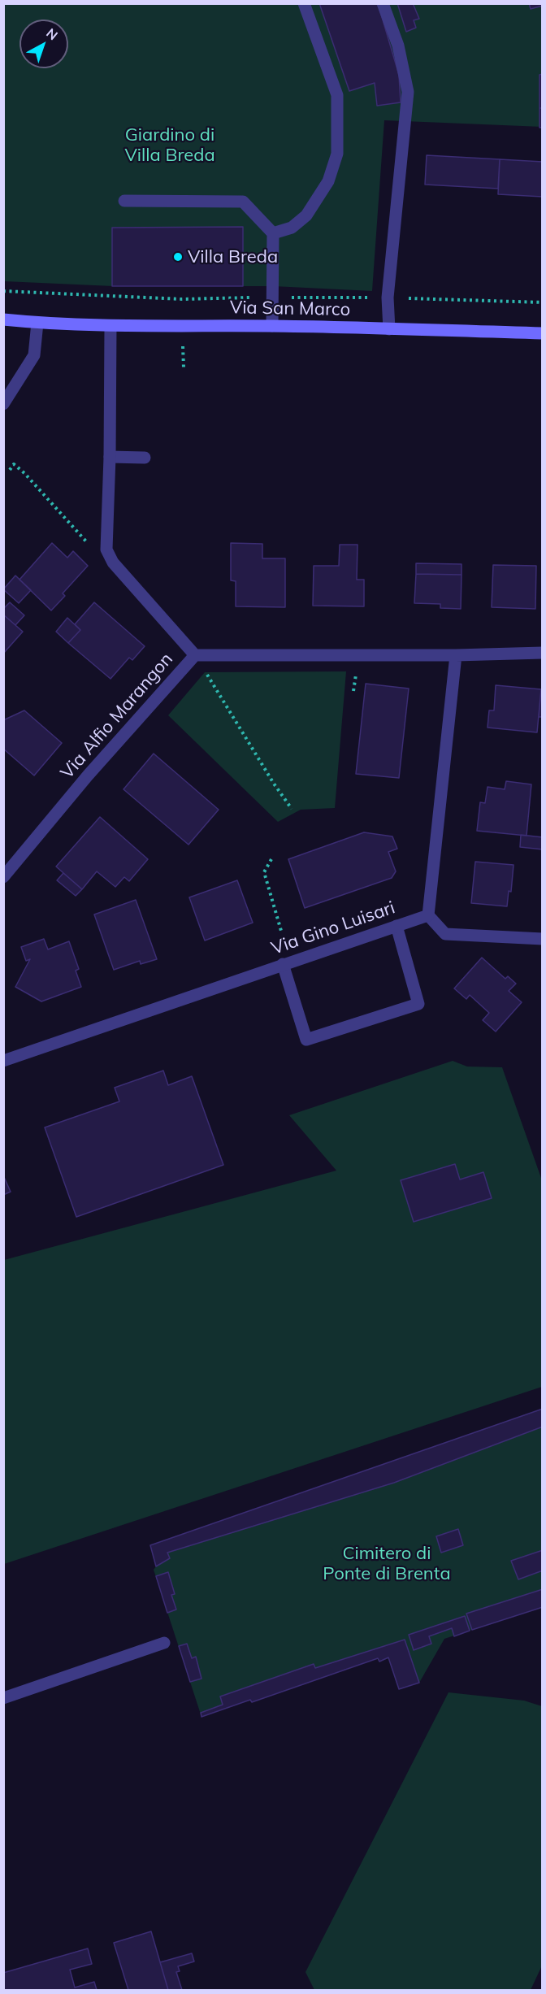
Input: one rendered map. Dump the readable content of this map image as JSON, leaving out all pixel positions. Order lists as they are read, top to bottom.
{
  "streets": {
    "main road": ["Via San Marco"],
    "street": ["Via Alfio Marangon", "Via Gino Luisari"]
  },
  "parks": ["Giardino di Villa Breda", "Cimitero di Ponte di Brenta"],
  "places": ["Villa Breda"],
  "north": "top right"
}
